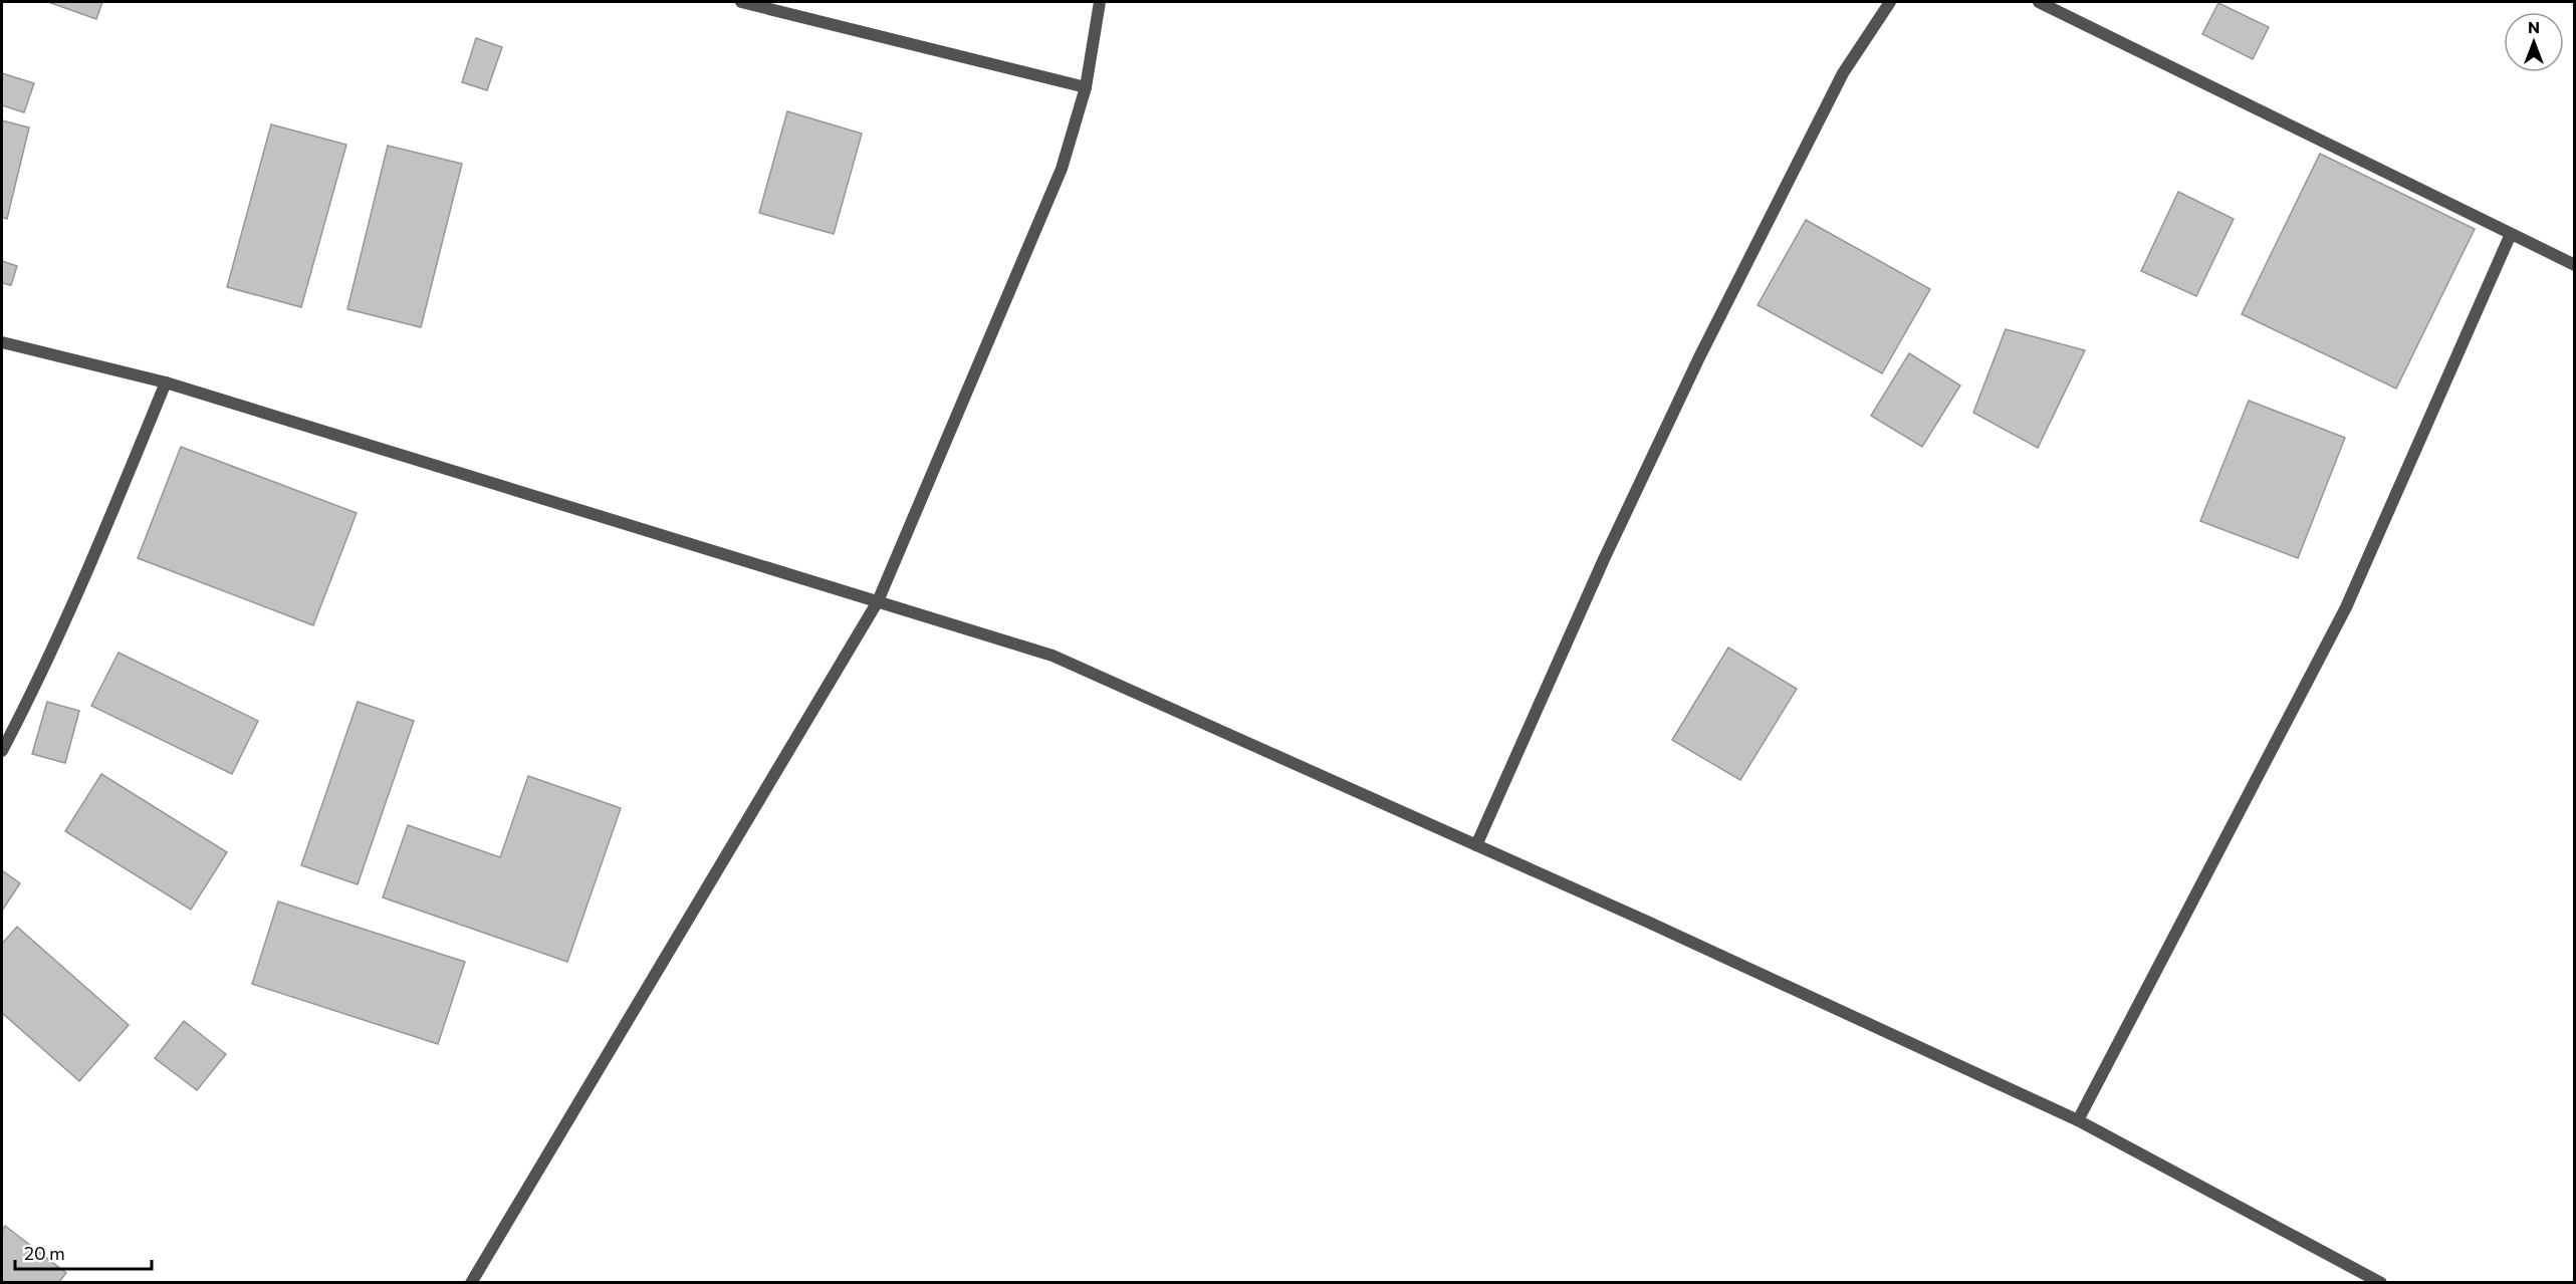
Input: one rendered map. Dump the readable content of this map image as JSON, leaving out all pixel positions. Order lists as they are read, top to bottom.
{
  "scale_bar": "20 m",
  "north": "top"
}
